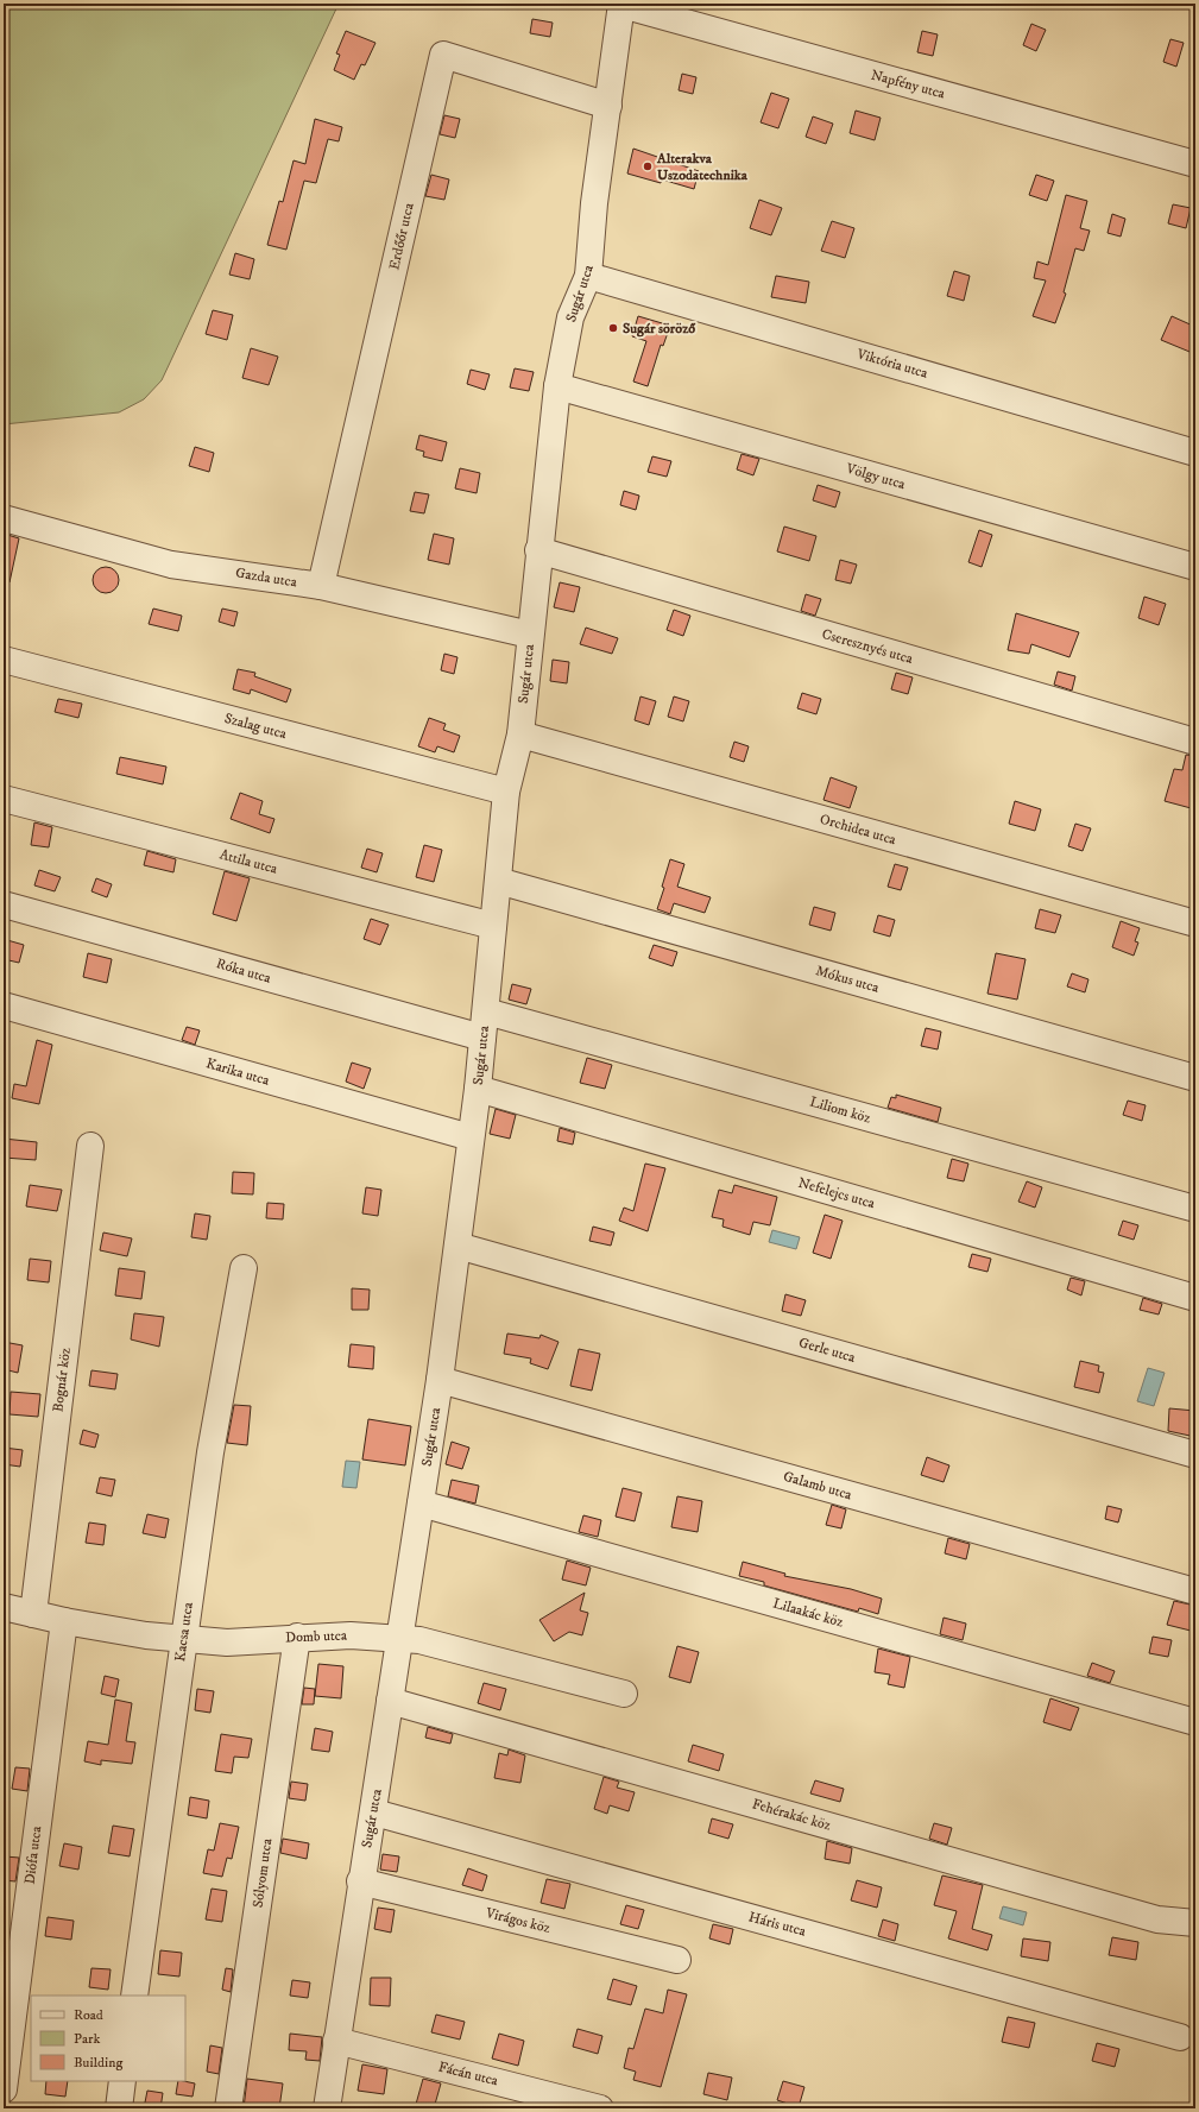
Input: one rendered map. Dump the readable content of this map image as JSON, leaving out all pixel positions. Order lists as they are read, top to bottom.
{
  "streets": {
    "street": [
      "Napfény utca",
      "Erdőőr utca",
      "Sugár utca",
      "Viktória utca",
      "Völgy utca",
      "Gazda utca",
      "Cseresznyés utca",
      "Szalag utca",
      "Orchidea utca",
      "Attila utca",
      "Róka utca",
      "Mókus utca",
      "Karika utca",
      "Liliom köz",
      "Nefelejcs utca",
      "Gerle utca",
      "Bognár köz",
      "Galamb utca",
      "Lilaakác köz",
      "Kacsa utca",
      "Domb utca",
      "Fehérakác köz",
      "Diófa utca",
      "Sólyom utca",
      "Virágos köz",
      "Háris utca",
      "Fácán utca"
    ]
  },
  "crossings": [
    ["Napfény utca", "Sugár utca"],
    ["Erdőőr utca", "Sugár utca"],
    ["Erdőőr utca", "Gazda utca"],
    ["Sugár utca", "Viktória utca"],
    ["Sugár utca", "Völgy utca"],
    ["Sugár utca", "Gazda utca"],
    ["Sugár utca", "Cseresznyés utca"],
    ["Sugár utca", "Szalag utca"],
    ["Sugár utca", "Orchidea utca"],
    ["Sugár utca", "Attila utca"],
    ["Sugár utca", "Róka utca"],
    ["Sugár utca", "Mókus utca"],
    ["Sugár utca", "Karika utca"],
    ["Sugár utca", "Liliom köz"],
    ["Sugár utca", "Nefelejcs utca"],
    ["Sugár utca", "Gerle utca"],
    ["Sugár utca", "Galamb utca"],
    ["Sugár utca", "Lilaakác köz"],
    ["Sugár utca", "Domb utca"],
    ["Sugár utca", "Fehérakác köz"],
    ["Sugár utca", "Virágos köz"],
    ["Sugár utca", "Háris utca"],
    ["Sugár utca", "Fácán utca"],
    ["Bognár köz", "Domb utca"],
    ["Kacsa utca", "Domb utca"],
    ["Domb utca", "Diófa utca"],
    ["Domb utca", "Sólyom utca"]
  ],
  "places": ["Alterakva Uszodatechnika", "Sugár söröző"],
  "legend": ["Road", "Park", "Building"]
}
